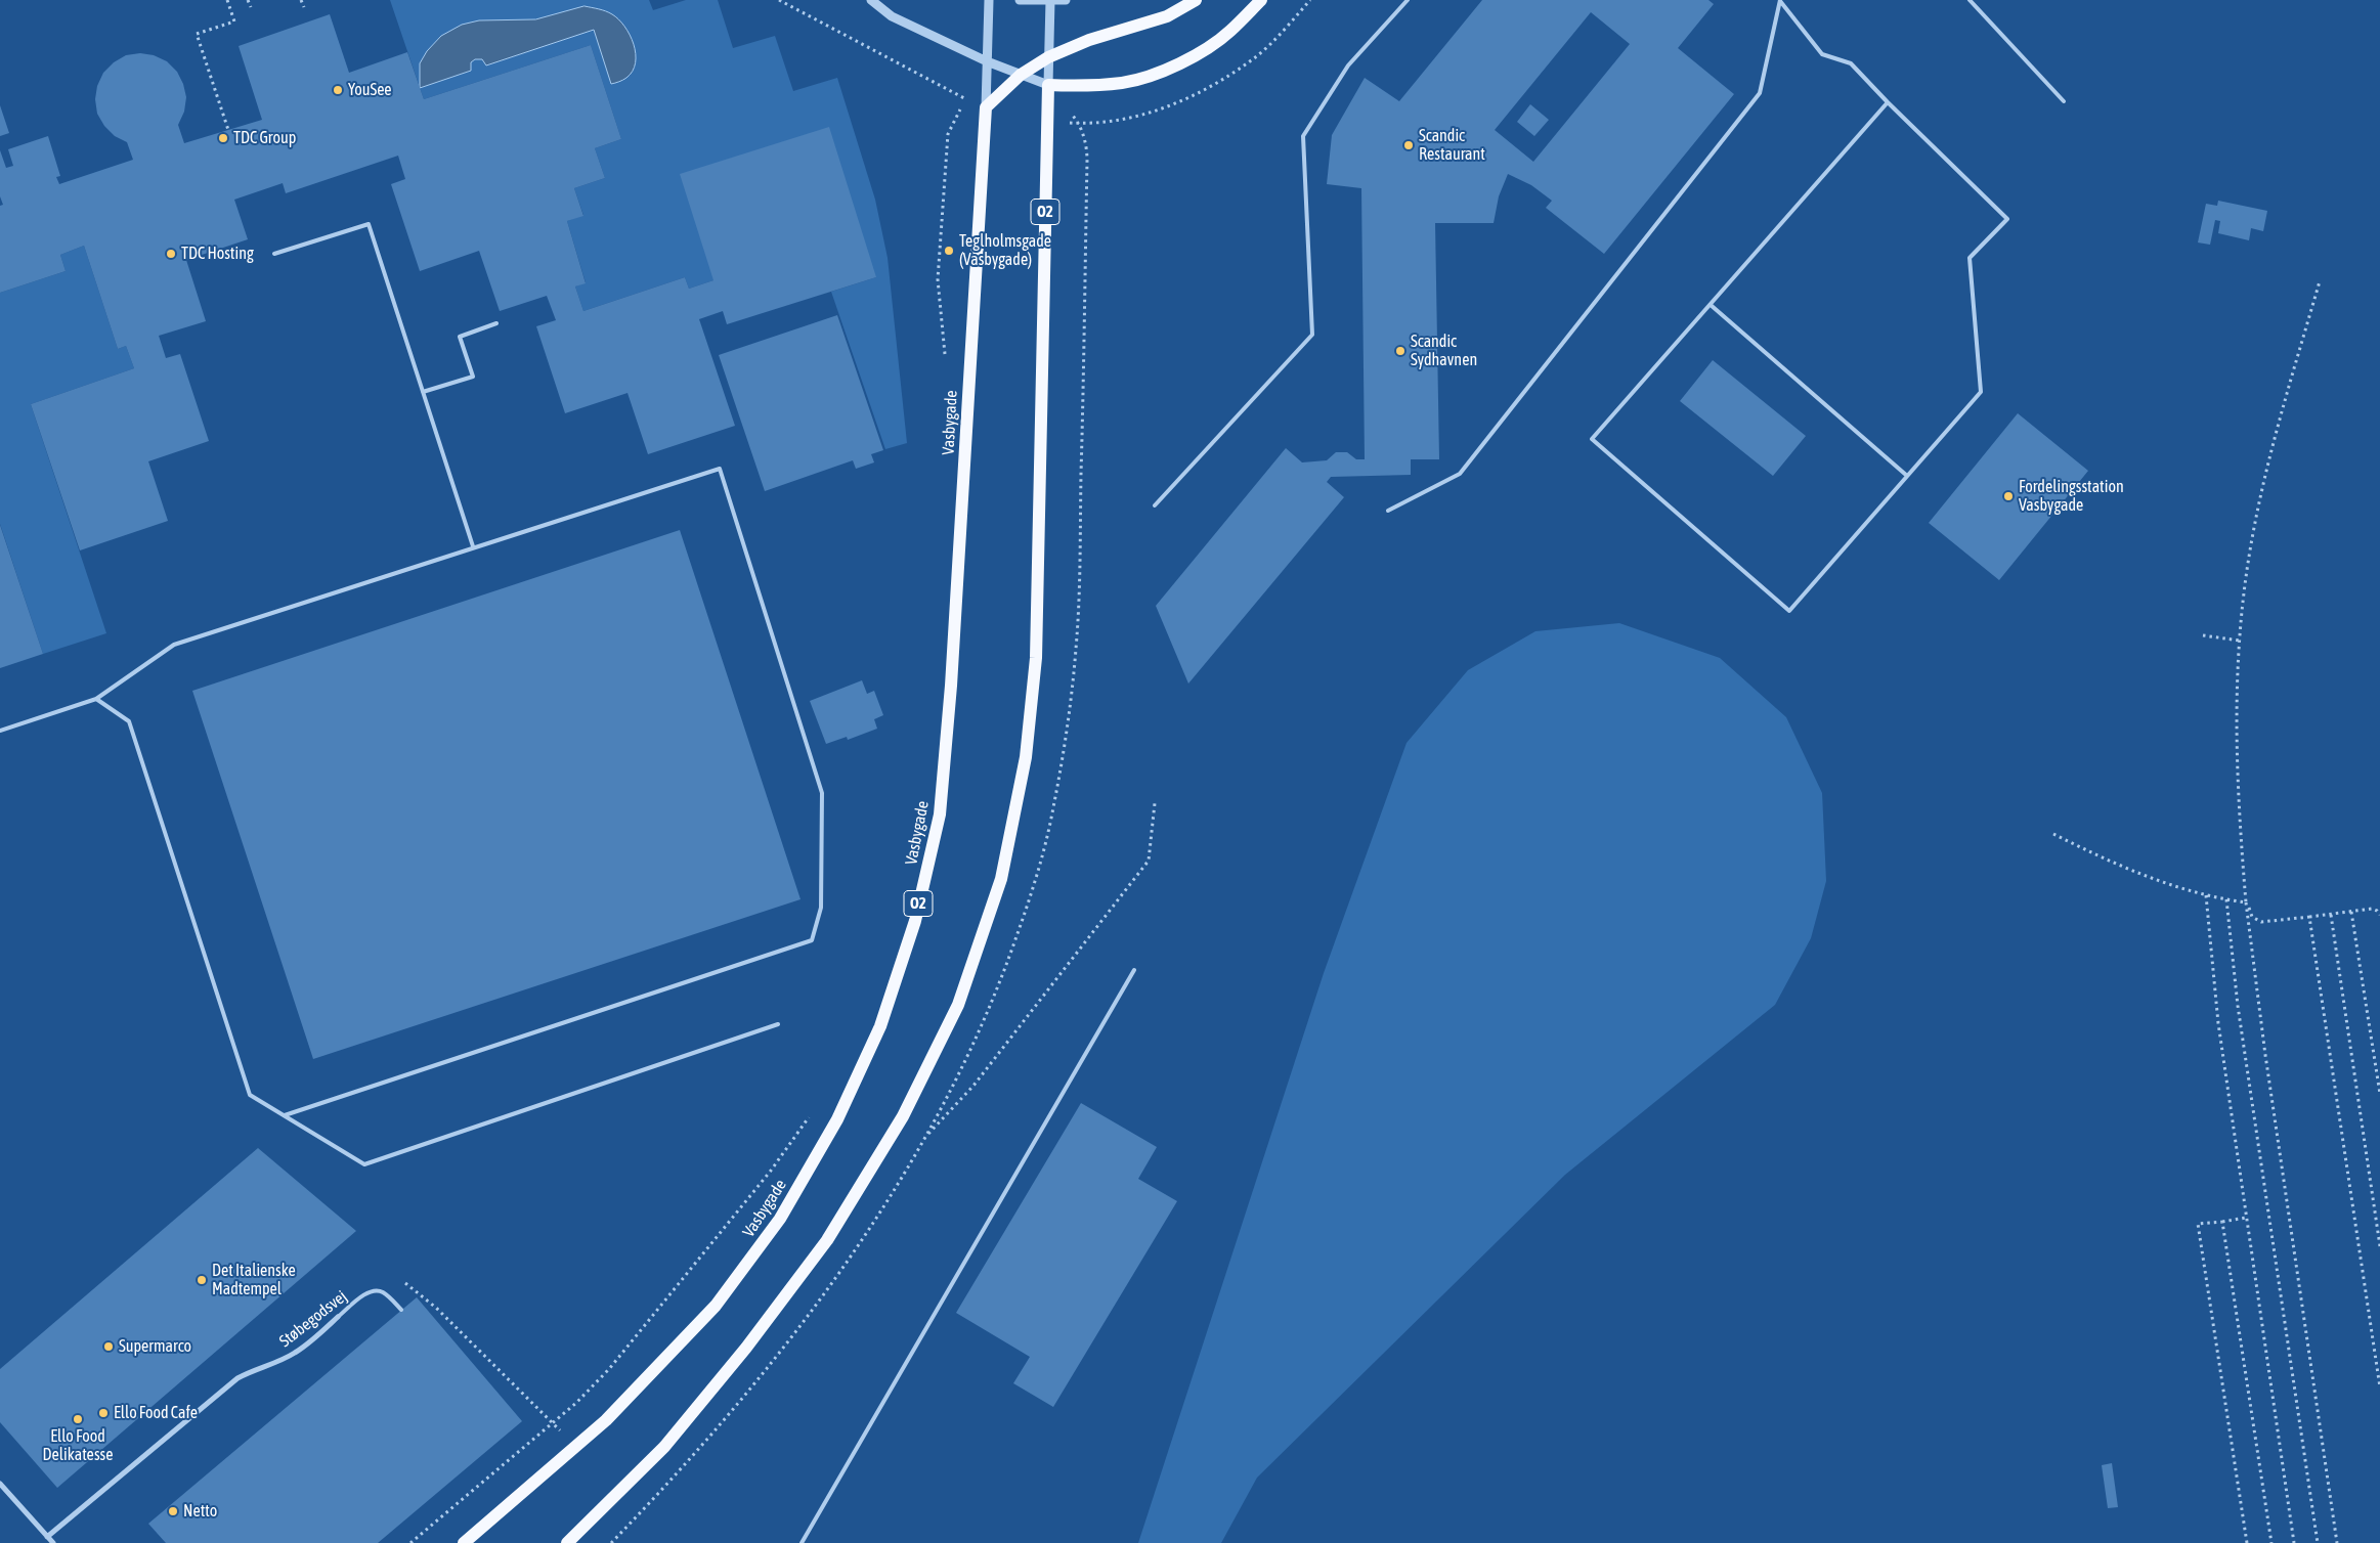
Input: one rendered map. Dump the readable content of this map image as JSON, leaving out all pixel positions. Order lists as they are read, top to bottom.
{
  "streets": {
    "main road": ["O2", "Vasbygade"],
    "street": ["Støbegodsvej"]
  },
  "places": [
    "YouSee",
    "TDC Group",
    "Scandic Restaurant",
    "Teglholmsgade (Vasbygade)",
    "TDC Hosting",
    "Scandic Sydhavnen",
    "Fordelingsstation Vasbygade",
    "Det Italienske Madtempel",
    "Supermarco",
    "Ello Food Cafe",
    "Ello Food Delikatesse",
    "Netto"
  ]
}
